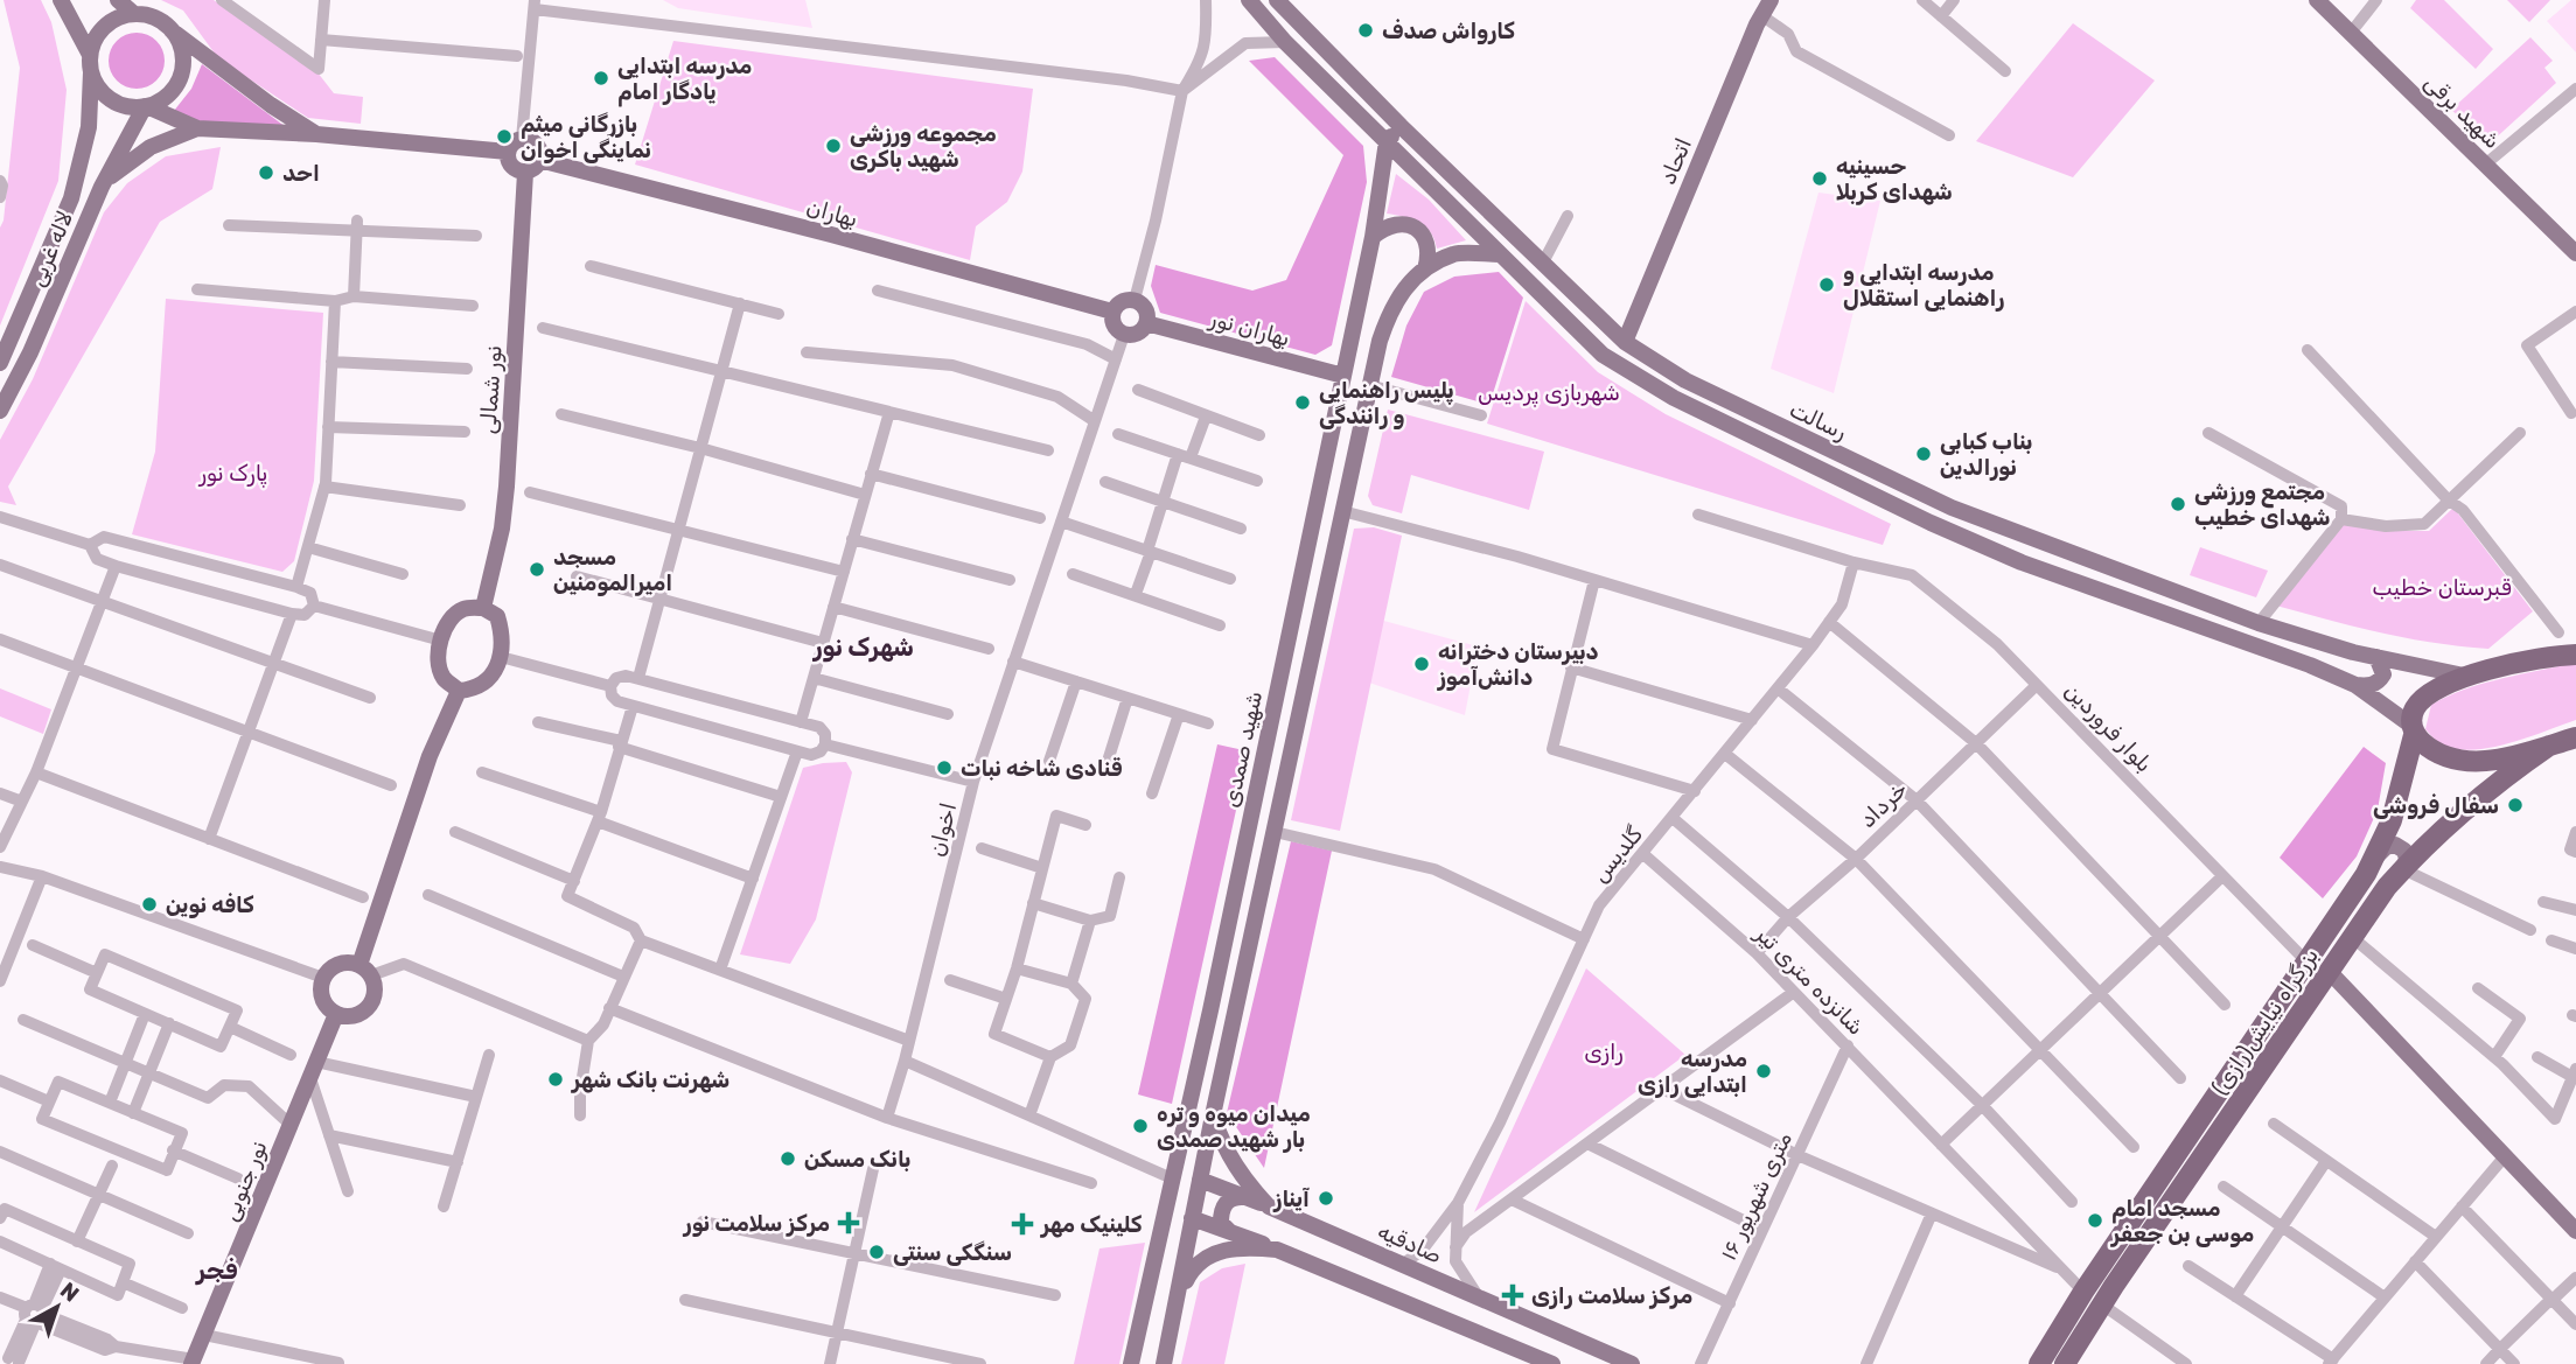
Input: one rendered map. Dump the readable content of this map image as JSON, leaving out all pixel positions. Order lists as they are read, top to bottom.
{
  "streets": {
    "highway": ["بزرگراه نیایش(رازی)"],
    "main road": [
      "شهید برقی",
      "اتحاد",
      "بهاران",
      "لاله غربی",
      "بهاران نور",
      "نور شمالی",
      "رسالت",
      "شهید صمدی",
      "نور جنوبی",
      "صادقیه"
    ],
    "street": [
      "بلوار فروردین",
      "خرداد",
      "اخوان",
      "گلدیس",
      "شانزده متری تیر",
      "۱۶ متری شهریور"
    ]
  },
  "crossings": [
    ["اتحاد", "رسالت"],
    ["بهاران", "بهاران نور"],
    ["بهاران", "نور شمالی"],
    ["بهاران", "اخوان"],
    ["بهاران نور", "شهید صمدی"],
    ["بهاران نور", "اخوان"],
    ["رسالت", "شهید صمدی"],
    ["رسالت", "بزرگراه نیایش(رازی)"],
    ["بلوار فروردین", "خرداد"],
    ["بلوار فروردین", "گلدیس"],
    ["بلوار فروردین", "بزرگراه نیایش(رازی)"],
    ["خرداد", "شانزده متری تیر"],
    ["گلدیس", "شانزده متری تیر"],
    ["شانزده متری تیر", "بزرگراه نیایش(رازی)"],
    ["شانزده متری تیر", "۱۶ متری شهریور"]
  ],
  "districts": ["شهرک نور", "فجر"],
  "parks": [
    "شهربازی پردیس",
    "پارک نور",
    "قبرستان خطیب",
    "رازی"
  ],
  "places": {
    "other": [
      "کارواش صدف",
      "مدرسه ابتدایی یادگار امام",
      "بازرگانی میثم نماینگی اخوان",
      "مجموعه ورزشی شهید باکری",
      "احد",
      "حسینیه شهدای کربلا",
      "مدرسه ابتدایی و راهنمایی استقلال",
      "پلیس راهنمایی و رانندگی",
      "بناب کبابی نورالدین",
      "مجتمع ورزشی شهدای خطیب",
      "مسجد امیرالمومنین",
      "دبیرستان دخترانه دانش‌آموز",
      "قنادی شاخه نبات",
      "سفال فروشی",
      "کافه نوین",
      "مدرسه ابتدایی رازی",
      "شهرنت بانک شهر",
      "میدان میوه و تره بار شهید صمدی",
      "بانک مسکن",
      "آیناز",
      "مسجد امام موسی بن جعفر",
      "سنگکی سنتی"
    ],
    "health": ["مرکز سلامت نور", "کلینیک مهر", "مرکز سلامت رازی"]
  },
  "north": "top right"
}
